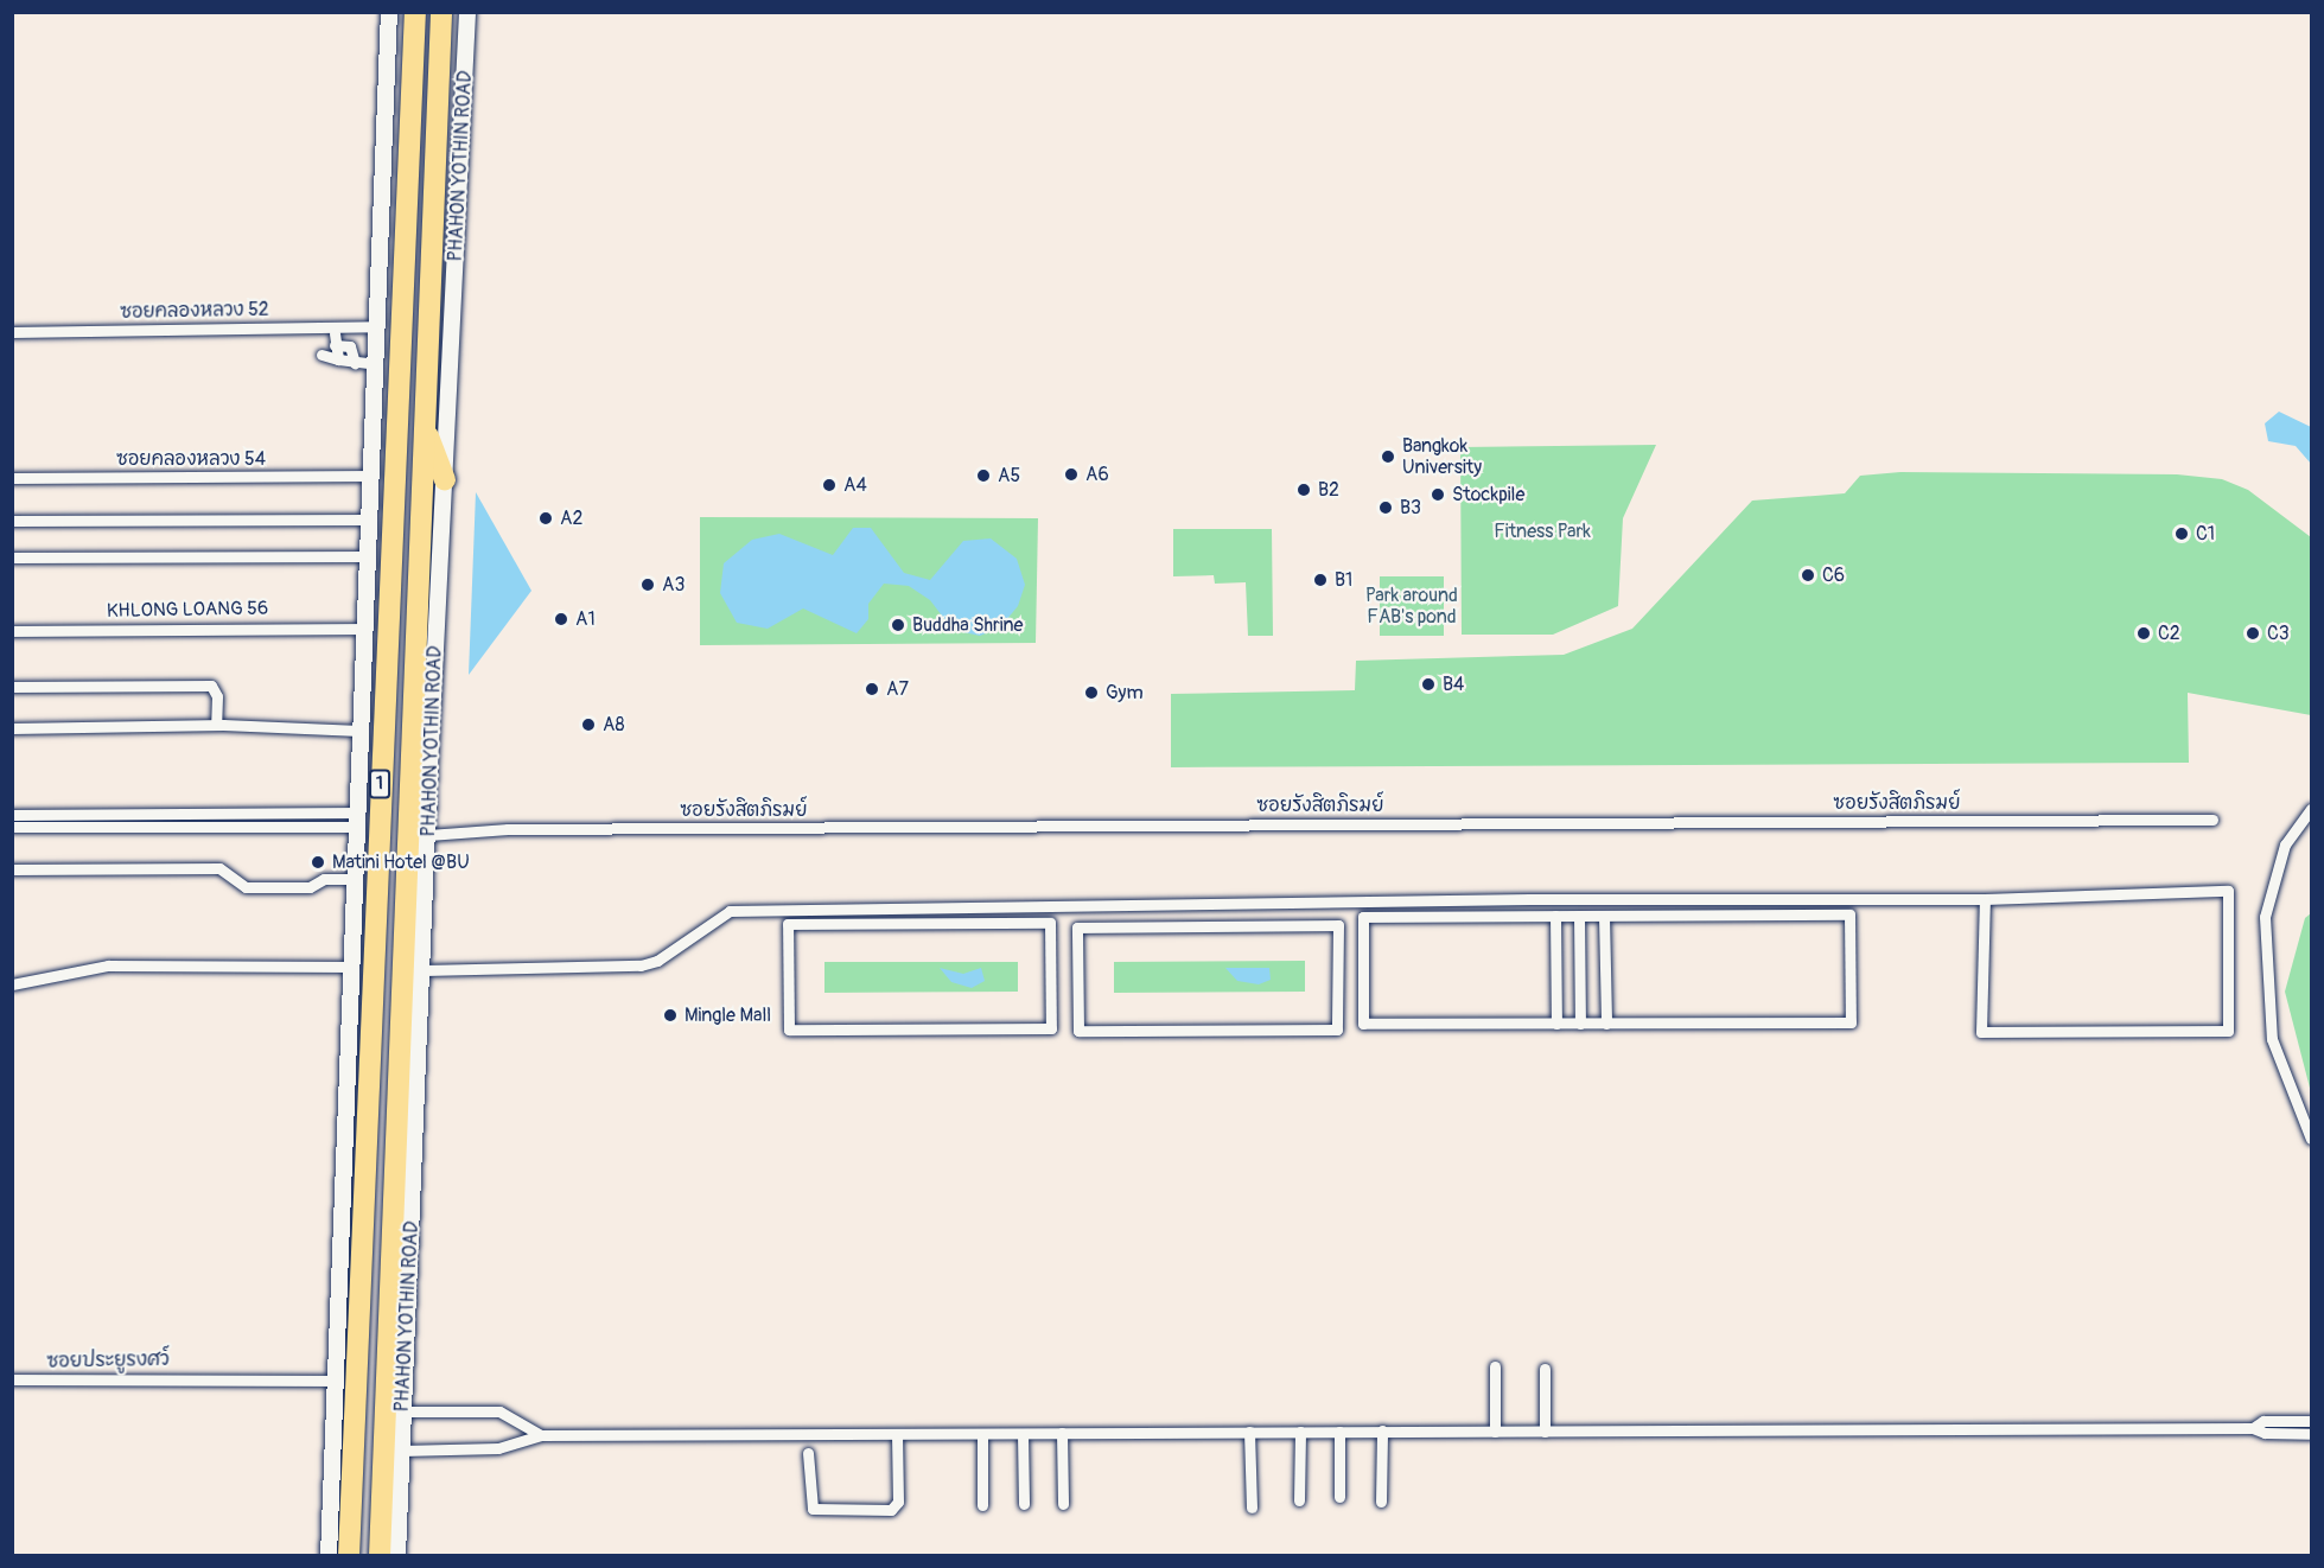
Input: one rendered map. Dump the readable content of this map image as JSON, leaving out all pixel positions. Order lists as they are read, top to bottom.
{
  "streets": {
    "highway": ["PHAHON YOTHIN ROAD", "1"],
    "street": [
      "ซอยคลองหลวง 52",
      "ซอยคลองหลวง 54",
      "KHLONG LOANG 56",
      "ซอยรังสิตภิรมย์",
      "ซอยประยูรงศว์"
    ]
  },
  "crossings": [
    ["PHAHON YOTHIN ROAD", "ซอยรังสิตภิรมย์"],
    ["ซอยคลองหลวง 52", "1"],
    ["ซอยคลองหลวง 54", "1"],
    ["KHLONG LOANG 56", "1"],
    ["1", "ซอยประยูรงศว์"]
  ],
  "parks": ["Fitness Park", "Park around FAB's pond"],
  "places": [
    "Bangkok University",
    "A6",
    "A5",
    "A4",
    "B2",
    "Stockpile",
    "B3",
    "A2",
    "C1",
    "C6",
    "B1",
    "A3",
    "A1",
    "Buddha Shrine",
    "C2",
    "C3",
    "B4",
    "A7",
    "Gym",
    "A8",
    "Matini Hotel @BU",
    "Mingle Mall"
  ]
}
